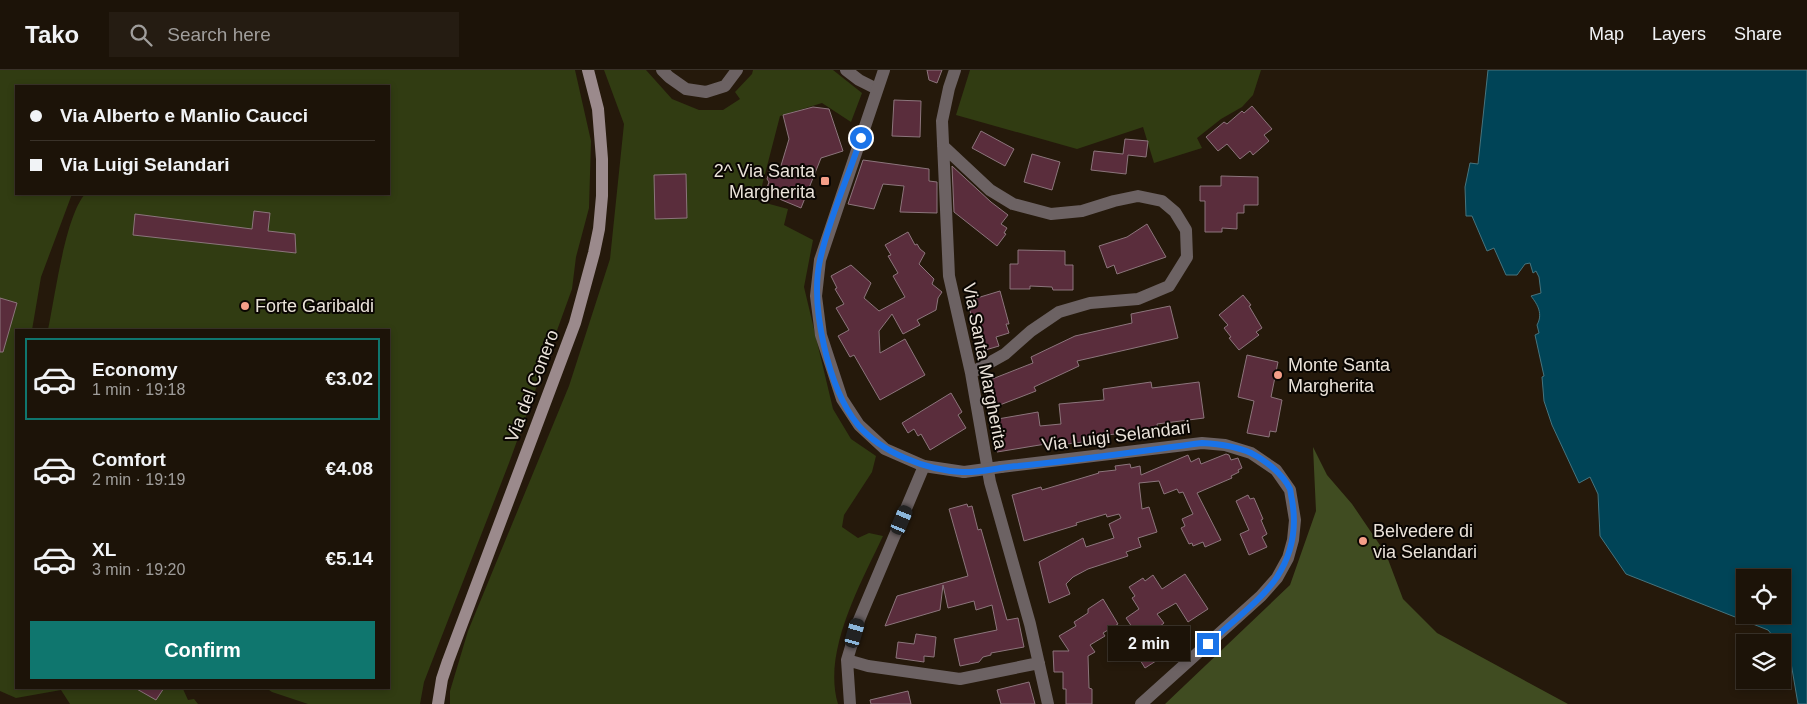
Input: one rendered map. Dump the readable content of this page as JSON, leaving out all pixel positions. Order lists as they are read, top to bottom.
{
  "streets": {
    "main road": ["Via del Conero"],
    "street": ["Via Santa Margherita", "Via Luigi Selandari"]
  },
  "places": {
    "transit": ["2^ Via Santa Margherita"],
    "other": ["Forte Garibaldi", "Monte Santa Margherita", "Belvedere di via Selandari"]
  },
  "page": {
    "header": "Tako",
    "search": "Search here",
    "nav": ["Map", "Layers", "Share"],
    "banner": ["Via Alberto e Manlio Caucci", "Via Luigi Selandari"],
    "list": [
      {
        "name": "Economy",
        "note": "1 min · 19:18",
        "value": "€3.02"
      },
      {
        "name": "Comfort",
        "note": "2 min · 19:19",
        "value": "€4.08"
      },
      {
        "name": "XL",
        "note": "3 min · 19:20",
        "value": "€5.14"
      }
    ],
    "buttons": "Confirm",
    "bubble": "2 min"
  }
}
